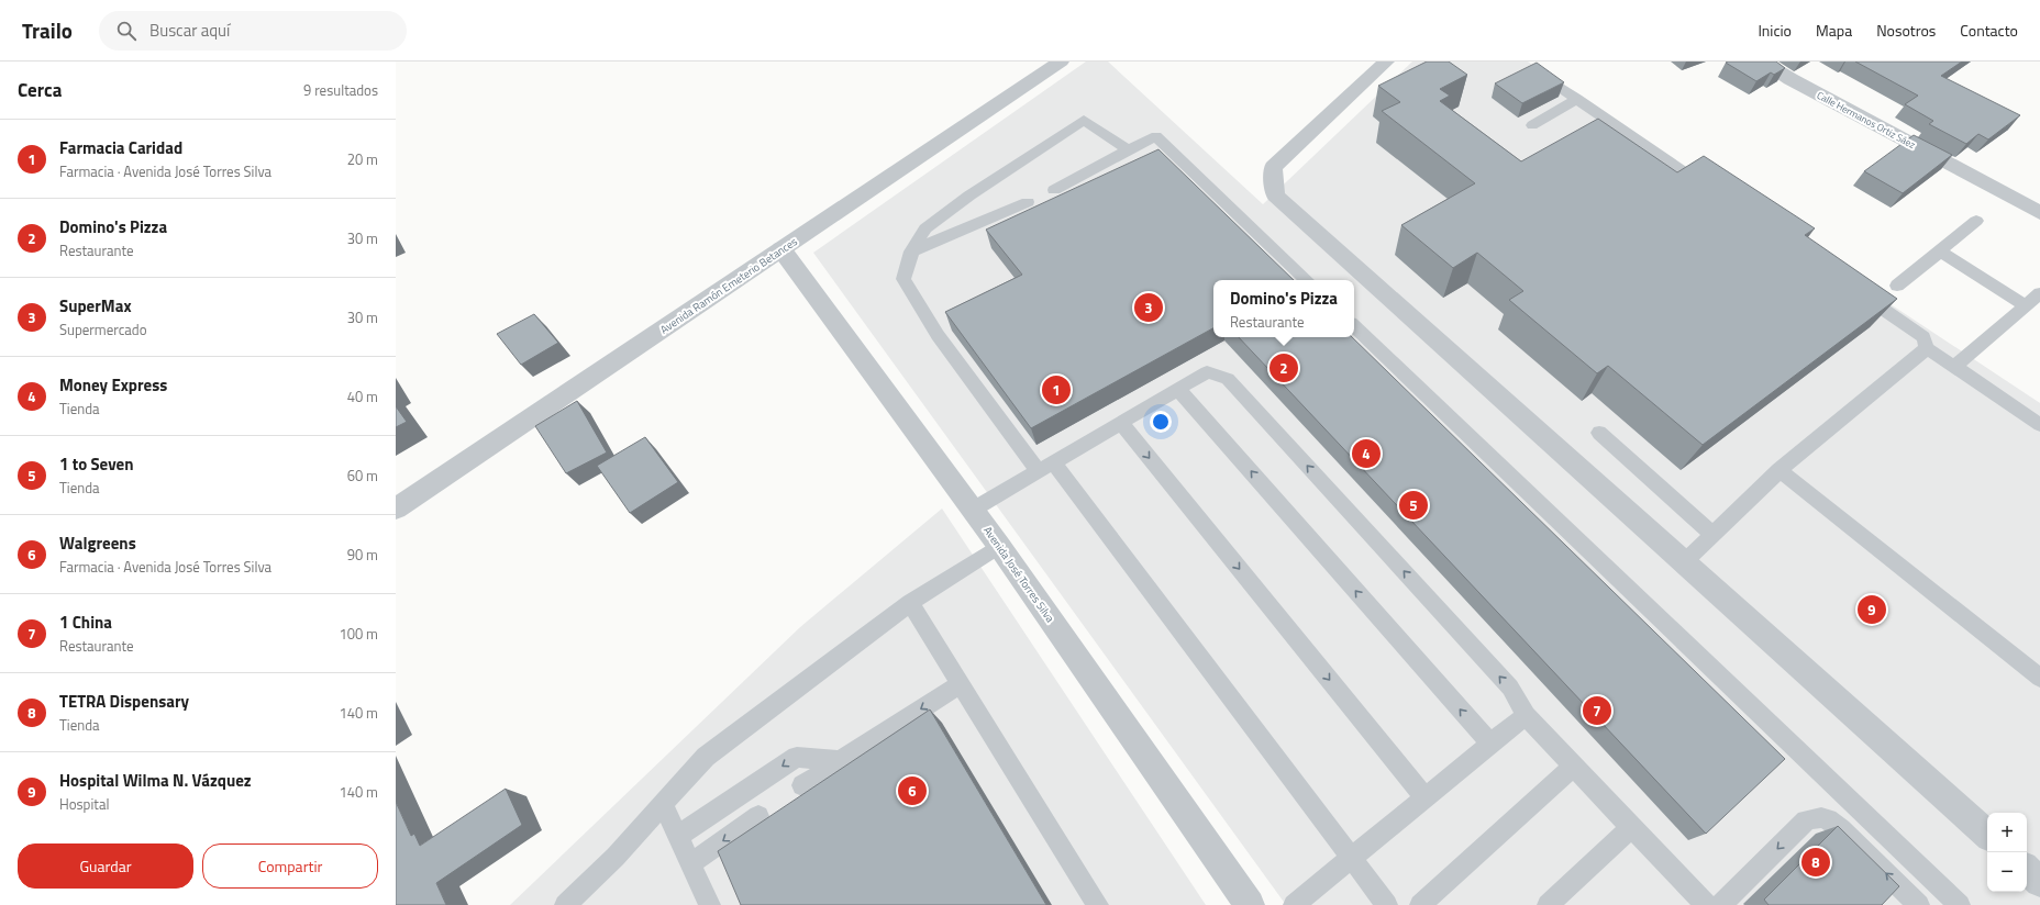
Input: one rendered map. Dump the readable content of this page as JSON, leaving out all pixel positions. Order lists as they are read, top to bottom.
{
  "streets": {
    "street": ["Calle Hermanos Ortiz Sáez", "Avenida Ramón Emeterio Betances", "Avenida José Torres Silva"]
  },
  "crossings": [
    ["Avenida Ramón Emeterio Betances", "Avenida José Torres Silva"]
  ],
  "page": {
    "header": "Trailo",
    "search": "Buscar aquí",
    "nav": [
      "Inicio",
      "Mapa",
      "Nosotros",
      "Contacto"
    ],
    "heading": ["Cerca", "9 resultados"],
    "list": [
      {
        "mark": "1",
        "name": "Farmacia Caridad",
        "note": "Farmacia · Avenida José Torres Silva",
        "value": "20 m"
      },
      {
        "mark": "2",
        "name": "Domino's Pizza",
        "note": "Restaurante",
        "value": "30 m"
      },
      {
        "mark": "3",
        "name": "SuperMax",
        "note": "Supermercado",
        "value": "30 m"
      },
      {
        "mark": "4",
        "name": "Money Express",
        "note": "Tienda",
        "value": "40 m"
      },
      {
        "mark": "5",
        "name": "1 to Seven",
        "note": "Tienda",
        "value": "60 m"
      },
      {
        "mark": "6",
        "name": "Walgreens",
        "note": "Farmacia · Avenida José Torres Silva",
        "value": "90 m"
      },
      {
        "mark": "7",
        "name": "1 China",
        "note": "Restaurante",
        "value": "100 m"
      },
      {
        "mark": "8",
        "name": "TETRA Dispensary",
        "note": "Tienda",
        "value": "140 m"
      },
      {
        "mark": "9",
        "name": "Hospital Wilma N. Vázquez",
        "note": "Hospital",
        "value": "140 m"
      }
    ],
    "popup": ["Domino's Pizza", "Restaurante"],
    "pins": [
      "3",
      "2",
      "1",
      "4",
      "5",
      "9",
      "7",
      "6",
      "8"
    ],
    "map_buttons": ["+", "−"],
    "buttons": ["Guardar", "Compartir"]
  }
}
